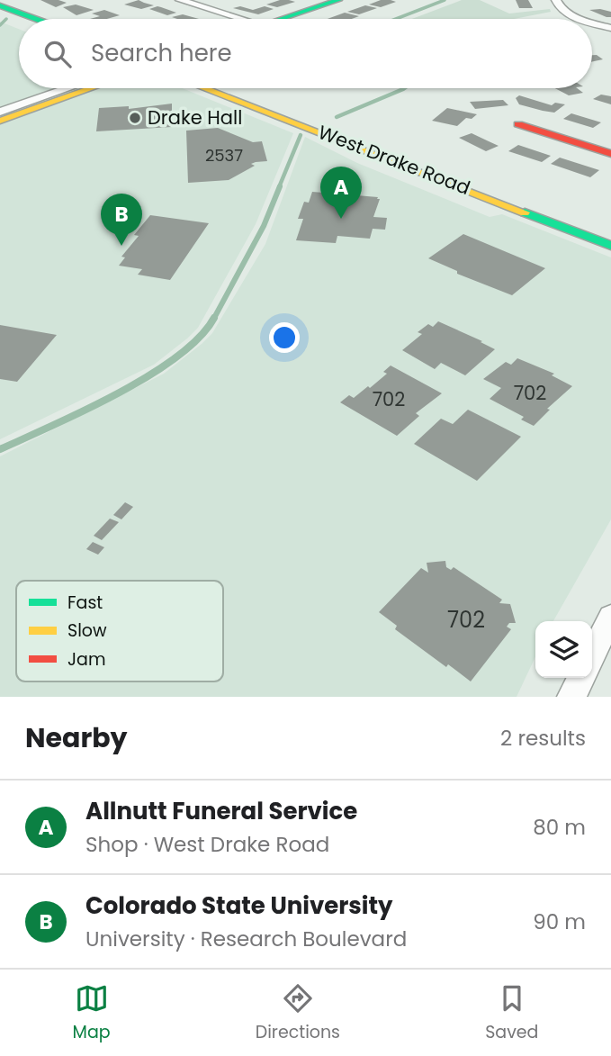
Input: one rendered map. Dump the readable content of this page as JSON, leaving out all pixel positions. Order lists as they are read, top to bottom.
{
  "streets": {
    "main road": ["West Drake Road"]
  },
  "places": ["Drake Hall"],
  "house_numbers": [
    "2537",
    "702",
    "702",
    "702"
  ],
  "legend": ["Fast", "Slow", "Jam"],
  "page": {
    "search": "Search here",
    "pins": ["A", "B"],
    "heading": ["Nearby", "2 results"],
    "list": [
      {
        "mark": "A",
        "name": "Allnutt Funeral Service",
        "note": "Shop · West Drake Road",
        "value": "80 m"
      },
      {
        "mark": "B",
        "name": "Colorado State University",
        "note": "University · Research Boulevard",
        "value": "90 m"
      }
    ],
    "nav": ["Map", "Directions", "Saved"]
  }
}
